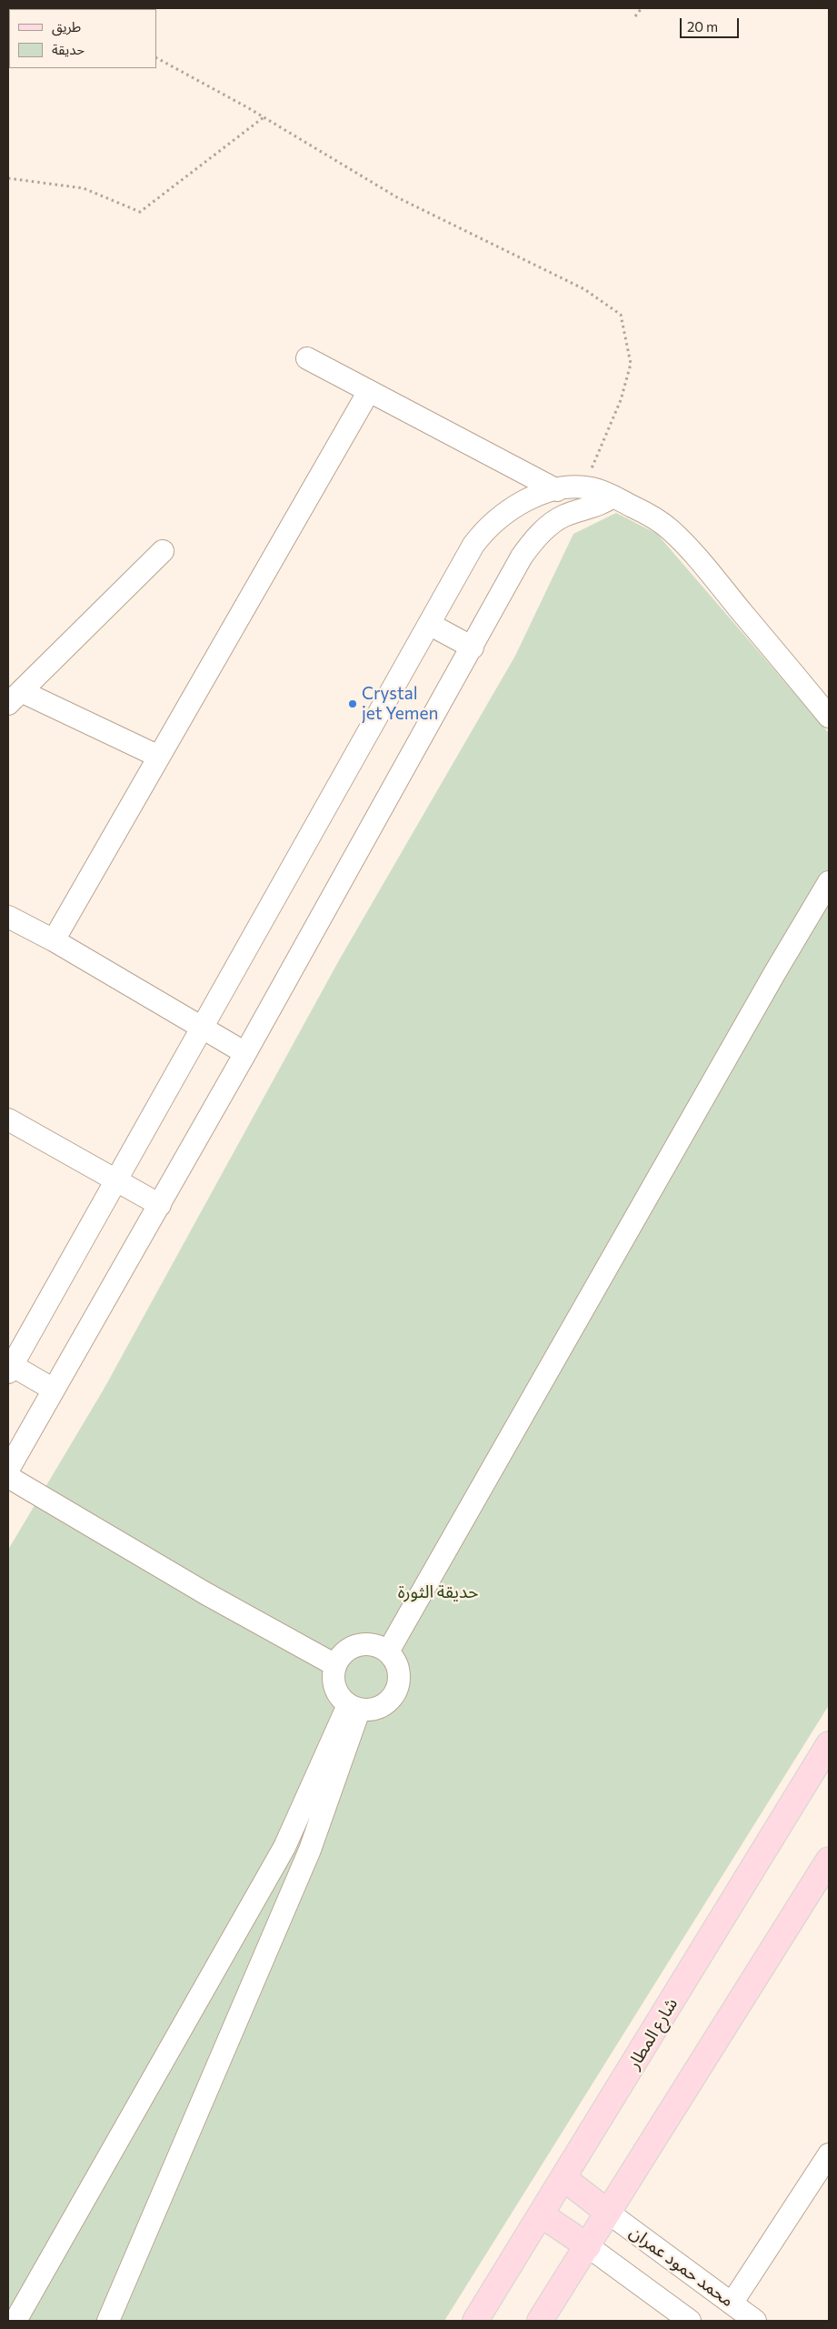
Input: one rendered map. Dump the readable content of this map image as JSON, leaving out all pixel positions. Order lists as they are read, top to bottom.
{
  "streets": {
    "main road": ["شارع المطار"],
    "street": ["محمد حمود عمران"]
  },
  "parks": ["حديقة الثورة"],
  "places": ["Crystal jet Yemen"],
  "legend": ["طريق", "حديقة"],
  "scale_bar": "20 m"
}
